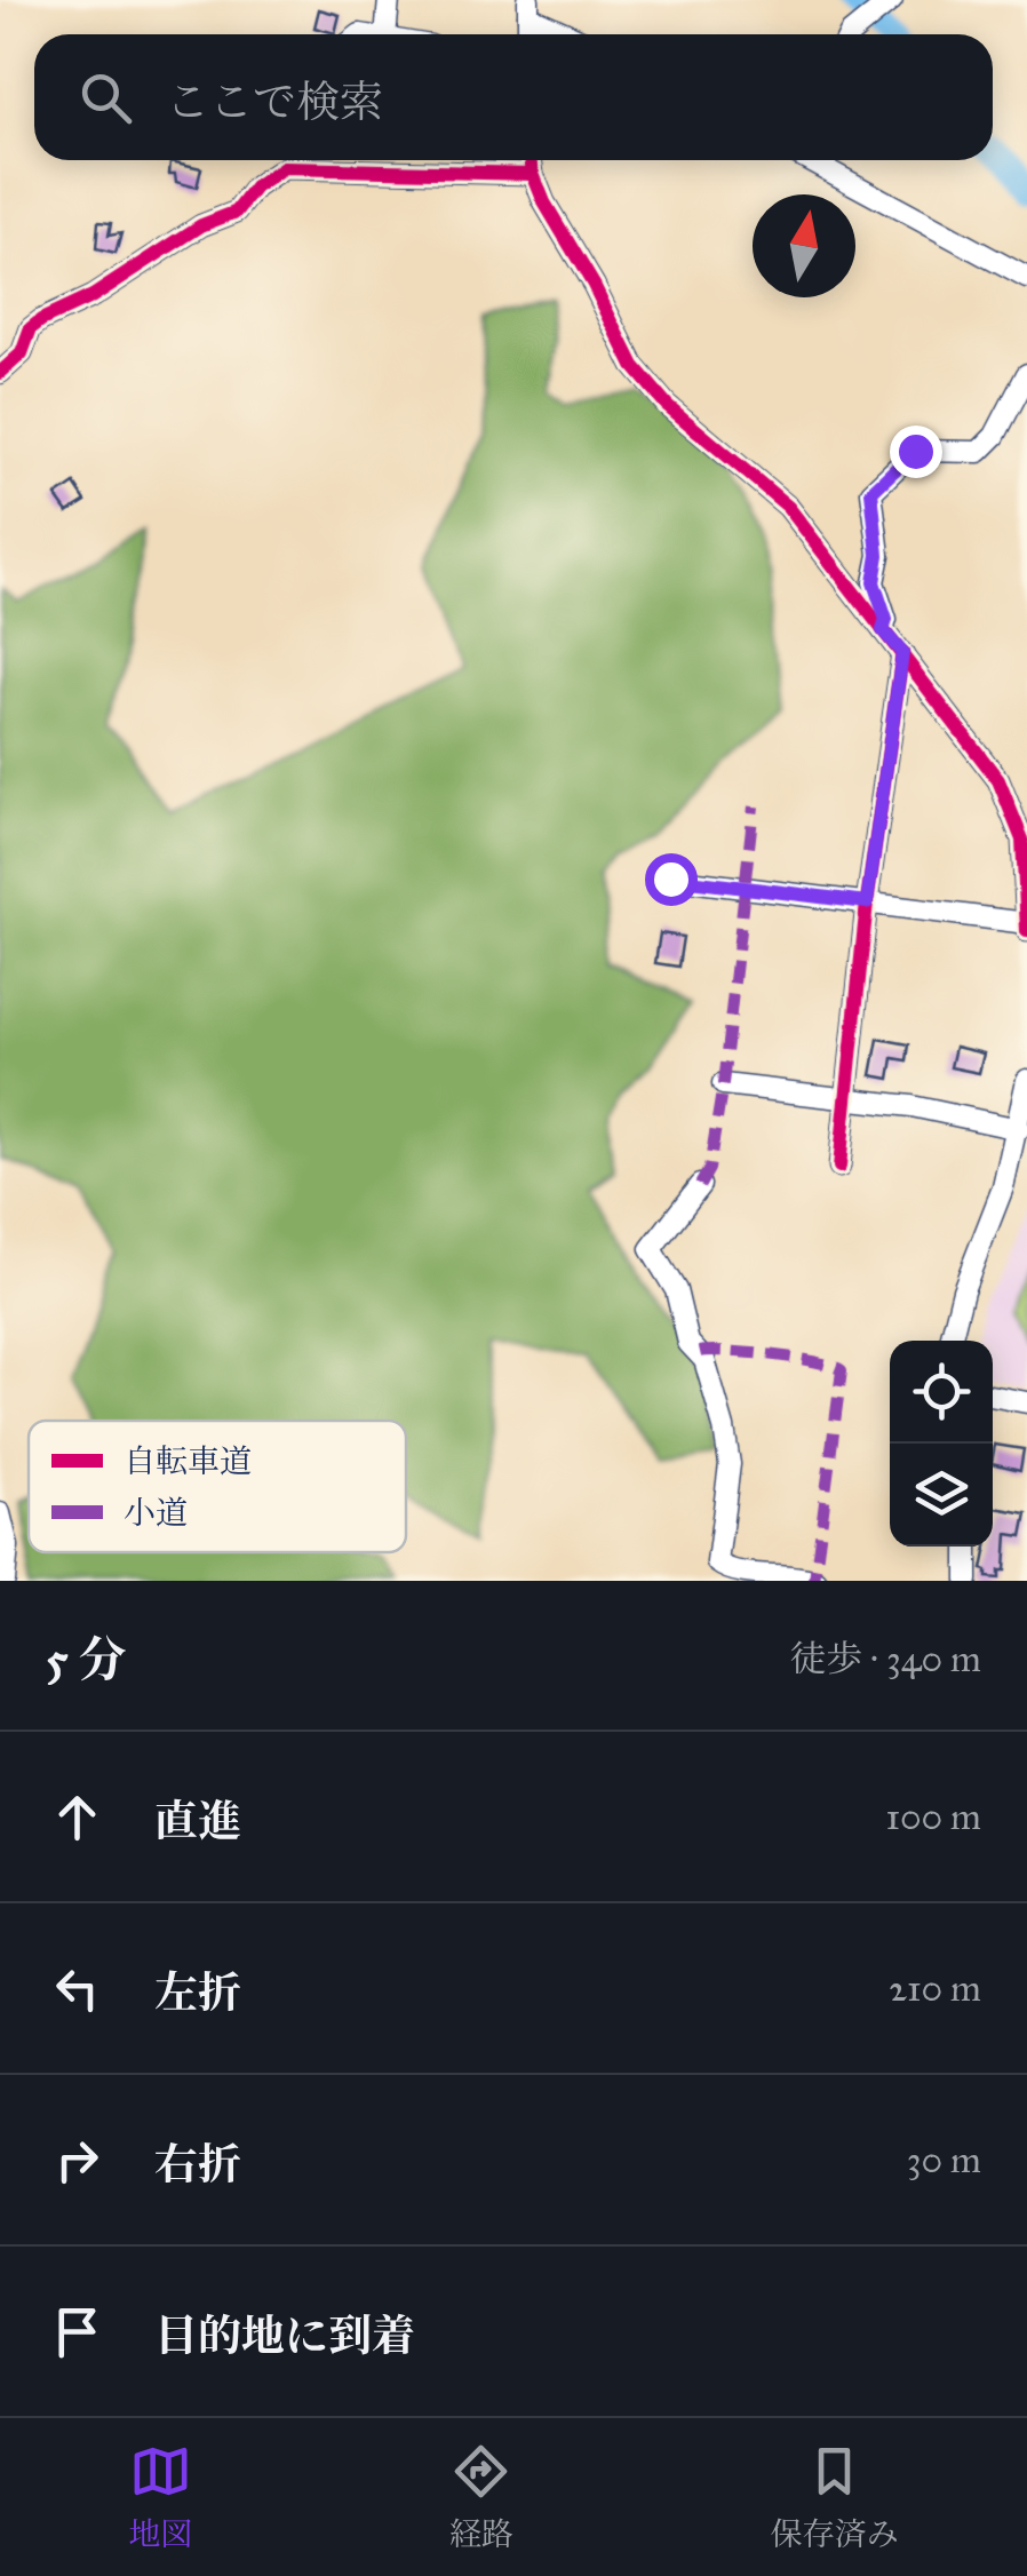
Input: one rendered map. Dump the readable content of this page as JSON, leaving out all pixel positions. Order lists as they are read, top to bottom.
{
  "legend": ["自転車道", "小道"],
  "north": "top",
  "page": {
    "search": "ここで検索",
    "heading": ["5 分", "徒歩 · 340 m"],
    "list": [
      ["直進", "100 m"],
      ["左折", "210 m"],
      ["右折", "30 m"],
      "目的地に到着"
    ],
    "nav": ["地図", "経路", "保存済み"]
  }
}
